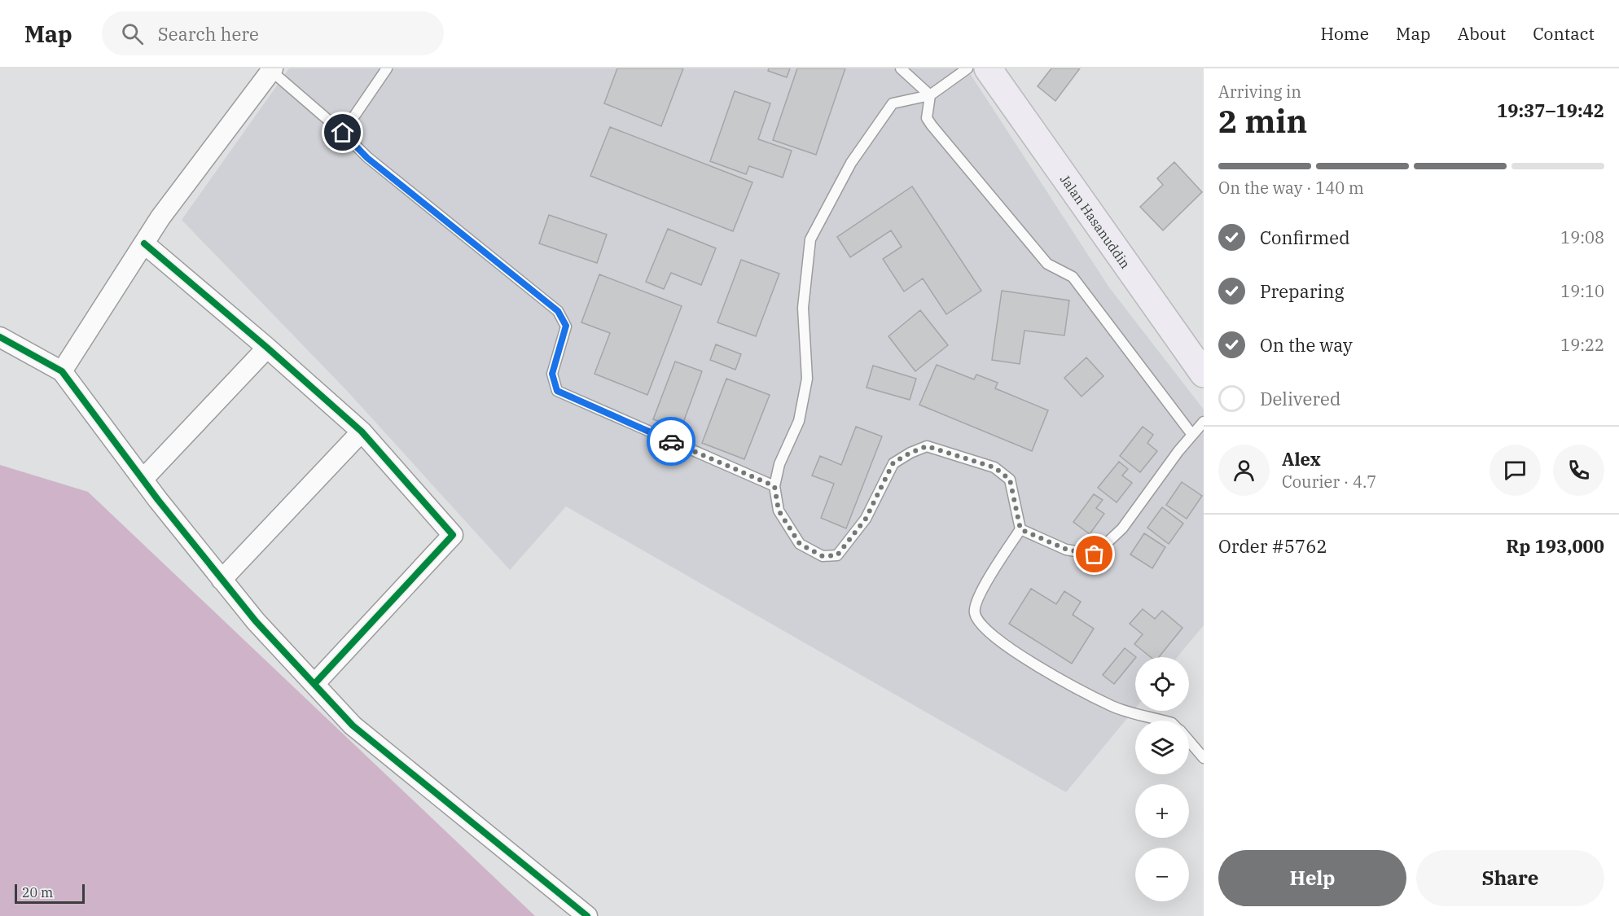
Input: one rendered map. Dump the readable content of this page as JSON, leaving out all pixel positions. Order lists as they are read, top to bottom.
{
  "streets": {
    "main road": ["Jalan Hasanuddin"]
  },
  "scale_bar": "20 m",
  "page": {
    "header": "Map",
    "search": "Search here",
    "nav": [
      "Home",
      "Map",
      "About",
      "Contact"
    ],
    "heading": ["2 min", "Arriving in", "19:37–19:42"],
    "panel": [
      "Alex",
      "Courier · 4.7",
      "Order #5762",
      "Rp 193,000"
    ],
    "bar": "On the way · 140 m",
    "list": [
      ["Confirmed", "19:08"],
      ["Preparing", "19:10"],
      ["On the way", "19:22"],
      "Delivered"
    ],
    "map_buttons": ["+", "−"],
    "buttons": ["Help", "Share"],
    "scale": "20 m"
  }
}
